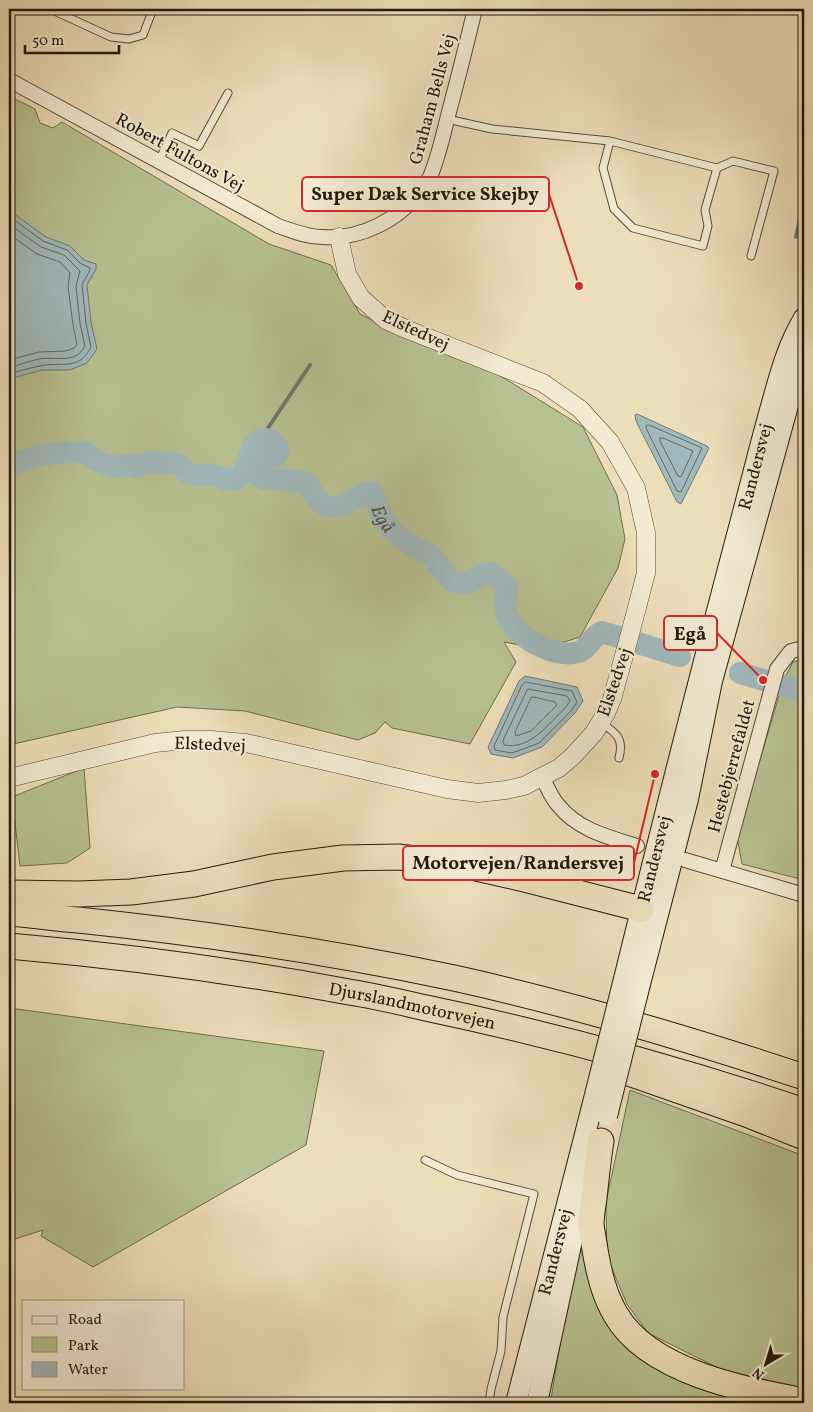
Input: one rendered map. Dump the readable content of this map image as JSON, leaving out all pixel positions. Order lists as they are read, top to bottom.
{
  "streets": {
    "highway": ["Djurslandmotorvejen"],
    "main road": ["Randersvej"],
    "street": [
      "Graham Bells Vej",
      "Robert Fultons Vej",
      "Elstedvej",
      "Hestebjerrefaldet"
    ]
  },
  "crossings": [
    ["Graham Bells Vej", "Robert Fultons Vej"],
    ["Graham Bells Vej", "Elstedvej"],
    ["Robert Fultons Vej", "Elstedvej"]
  ],
  "water": ["Egå"],
  "places": ["Super Dæk Service Skejby", "Egå", "Motorvejen/Randersvej"],
  "legend": ["Road", "Park", "Water"],
  "scale_bar": "50 m",
  "north": "bottom left"
}
